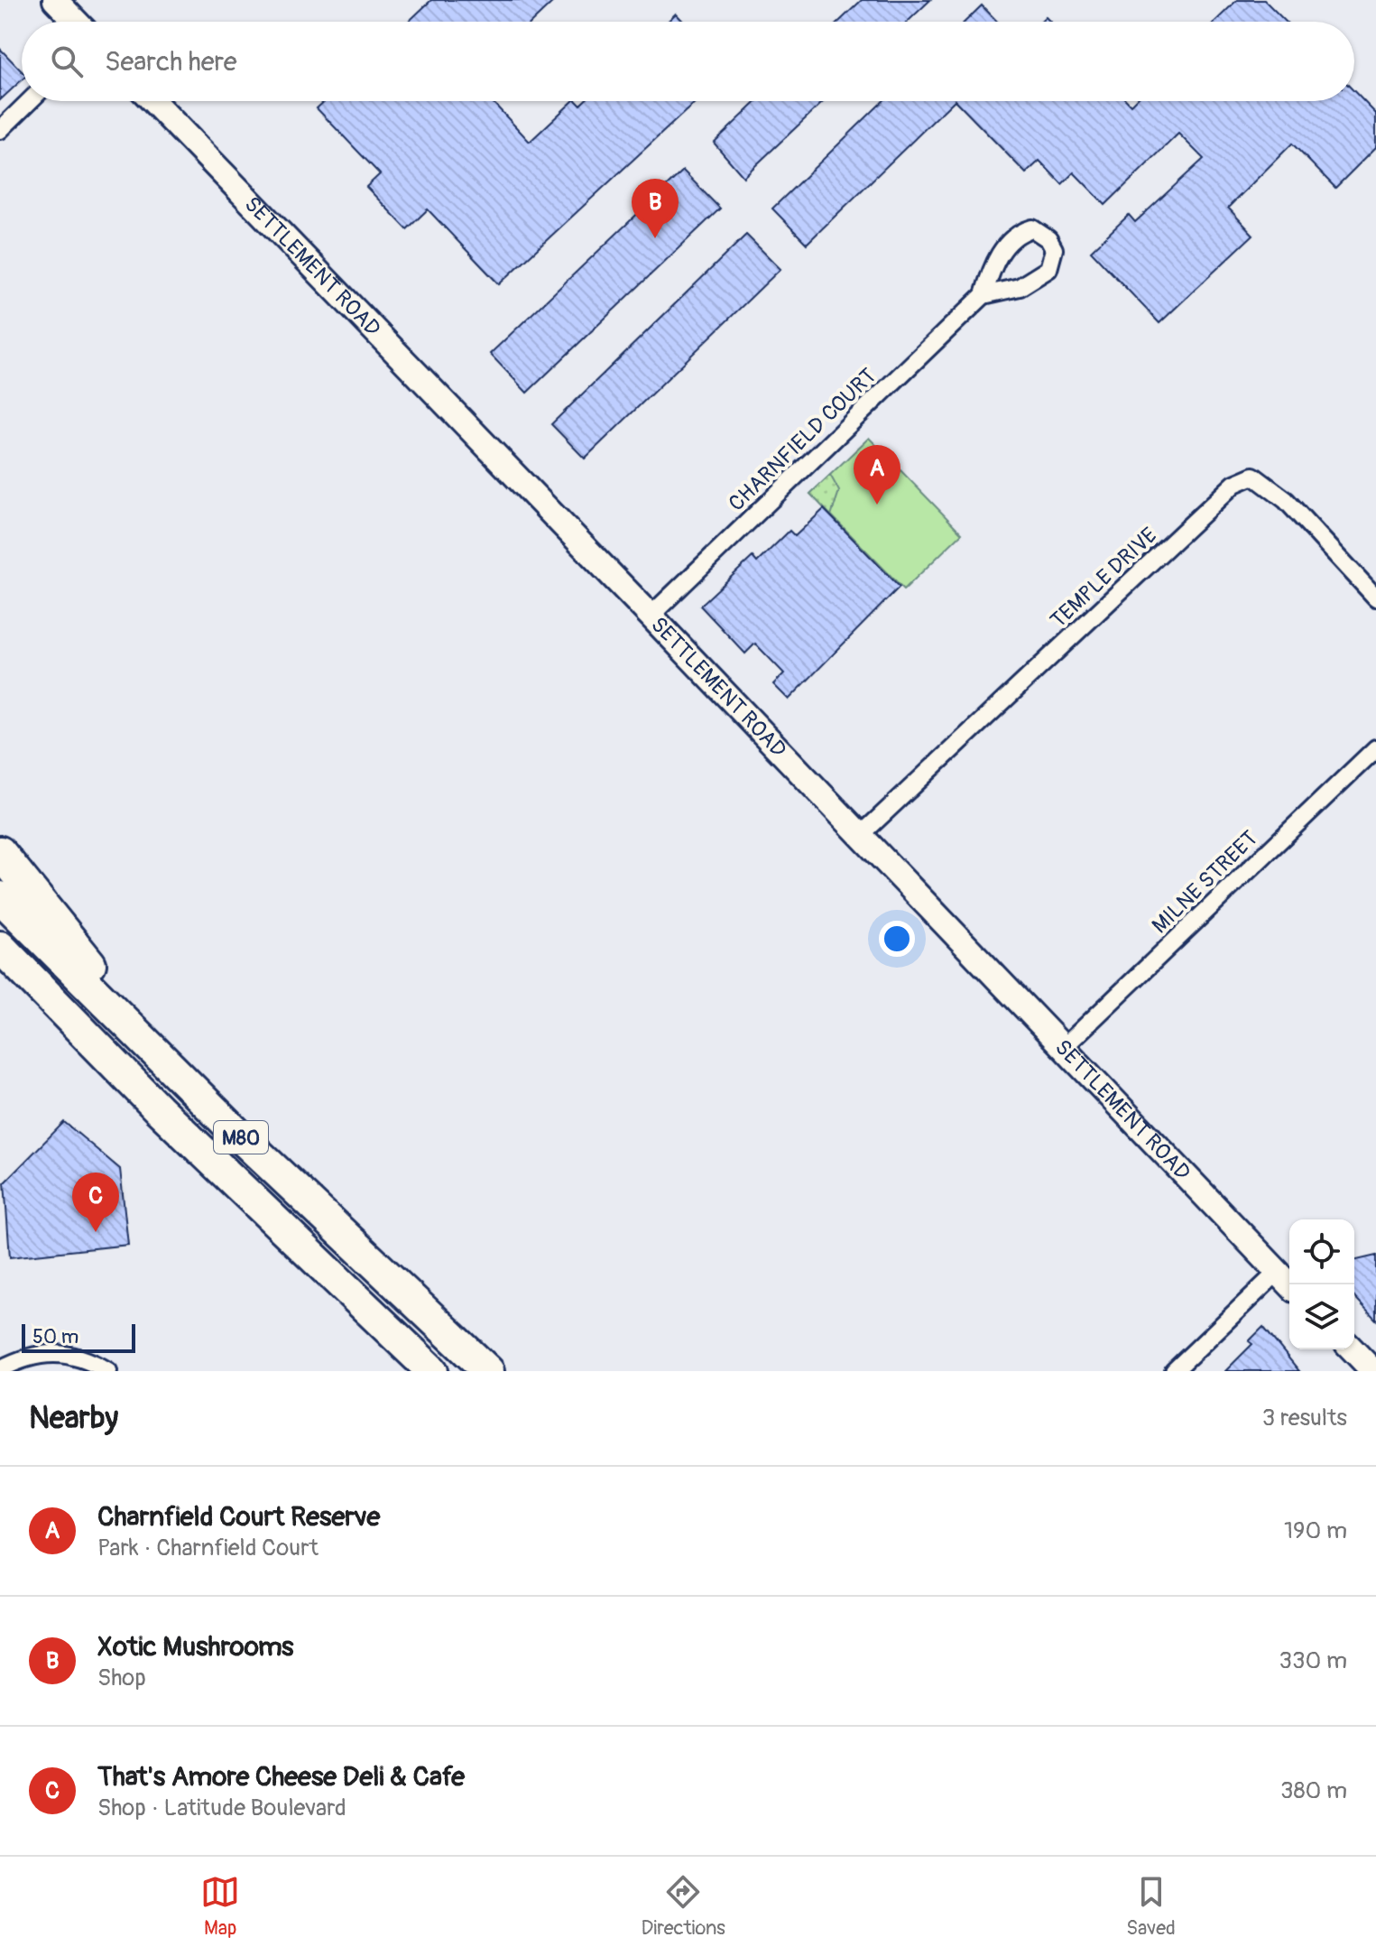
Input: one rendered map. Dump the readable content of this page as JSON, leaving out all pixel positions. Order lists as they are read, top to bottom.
{
  "streets": {
    "highway": ["M80"],
    "main road": ["SETTLEMENT ROAD"],
    "street": ["CHARNFIELD COURT", "TEMPLE DRIVE", "MILNE STREET"]
  },
  "crossings": [
    ["SETTLEMENT ROAD", "CHARNFIELD COURT"],
    ["SETTLEMENT ROAD", "TEMPLE DRIVE"],
    ["SETTLEMENT ROAD", "MILNE STREET"]
  ],
  "scale_bar": "50 m",
  "page": {
    "search": "Search here",
    "pins": ["B", "A", "C"],
    "scale": "50 m",
    "heading": ["Nearby", "3 results"],
    "list": [
      {
        "mark": "A",
        "name": "Charnfield Court Reserve",
        "note": "Park · Charnfield Court",
        "value": "190 m"
      },
      {
        "mark": "B",
        "name": "Xotic Mushrooms",
        "note": "Shop",
        "value": "330 m"
      },
      {
        "mark": "C",
        "name": "That's Amore Cheese Deli & Cafe",
        "note": "Shop · Latitude Boulevard",
        "value": "380 m"
      }
    ],
    "nav": ["Map", "Directions", "Saved"]
  }
}
